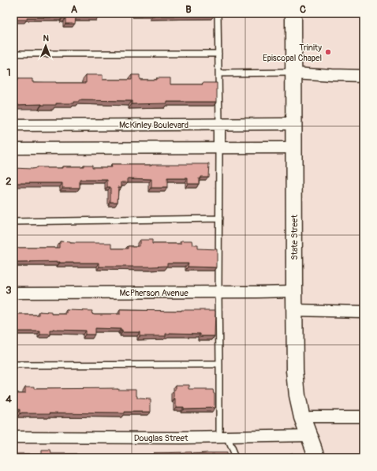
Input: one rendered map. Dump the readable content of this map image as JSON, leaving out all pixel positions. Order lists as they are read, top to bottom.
{
  "streets": {
    "street": [
      "McKinley Boulevard",
      "State Street",
      "McPherson Avenue",
      "Douglas Street"
    ]
  },
  "crossings": [
    ["McKinley Boulevard", "State Street"],
    ["State Street", "McPherson Avenue"],
    ["State Street", "Douglas Street"]
  ],
  "places": ["Trinity Episcopal Chapel"],
  "north": "top",
  "grid": {
    "columns": ["A", "B", "C"],
    "rows": [
      "1",
      "2",
      "3",
      "4"
    ]
  }
}
